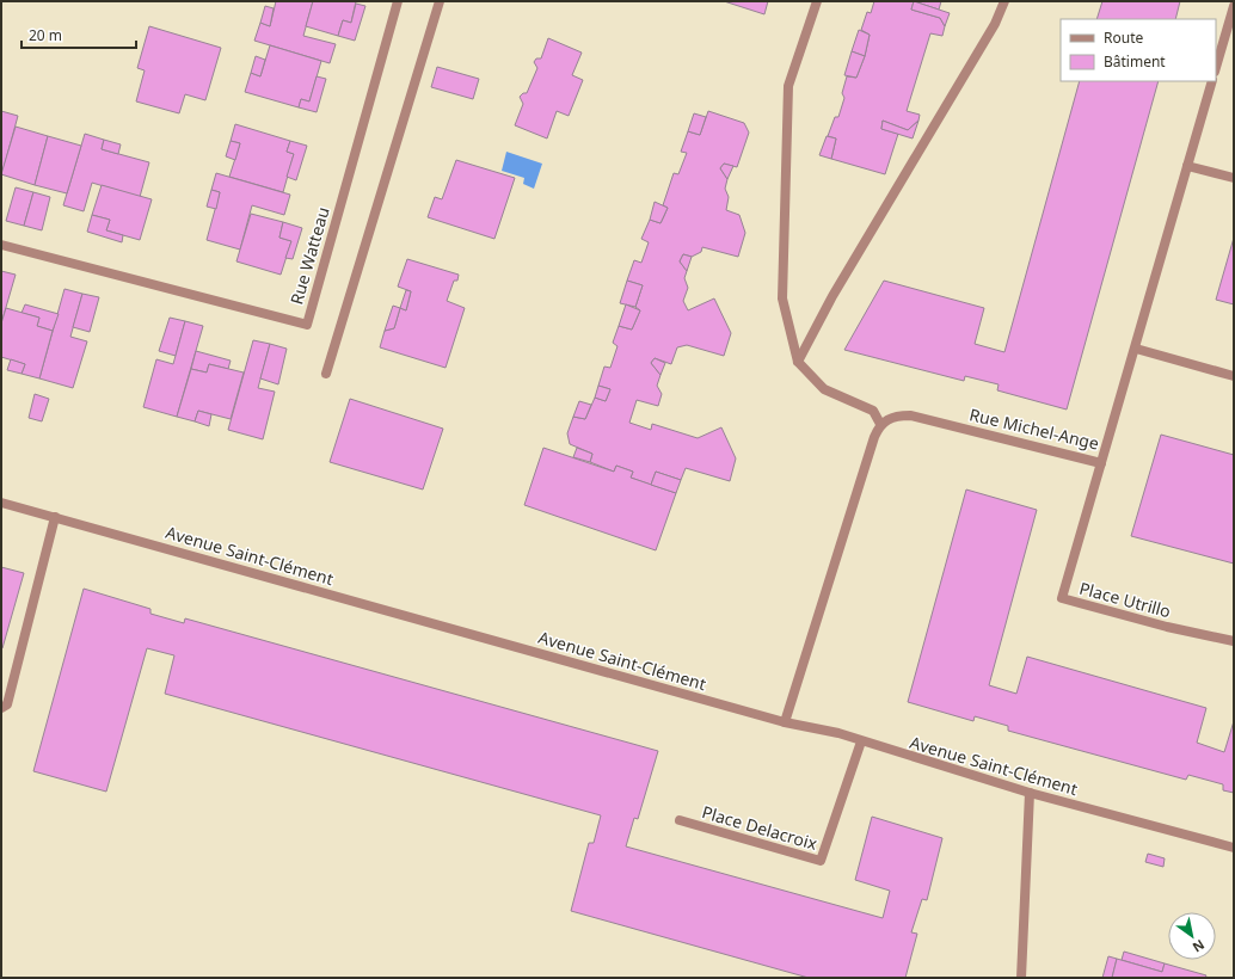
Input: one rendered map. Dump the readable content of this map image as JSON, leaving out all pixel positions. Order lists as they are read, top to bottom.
{
  "streets": {
    "street": [
      "Rue Watteau",
      "Rue Michel-Ange",
      "Avenue Saint-Clément",
      "Place Utrillo",
      "Place Delacroix"
    ]
  },
  "crossings": [
    ["Rue Michel-Ange", "Place Utrillo"],
    ["Avenue Saint-Clément", "Place Delacroix"]
  ],
  "legend": ["Route", "Bâtiment"],
  "scale_bar": "20 m",
  "north": "bottom right"
}
